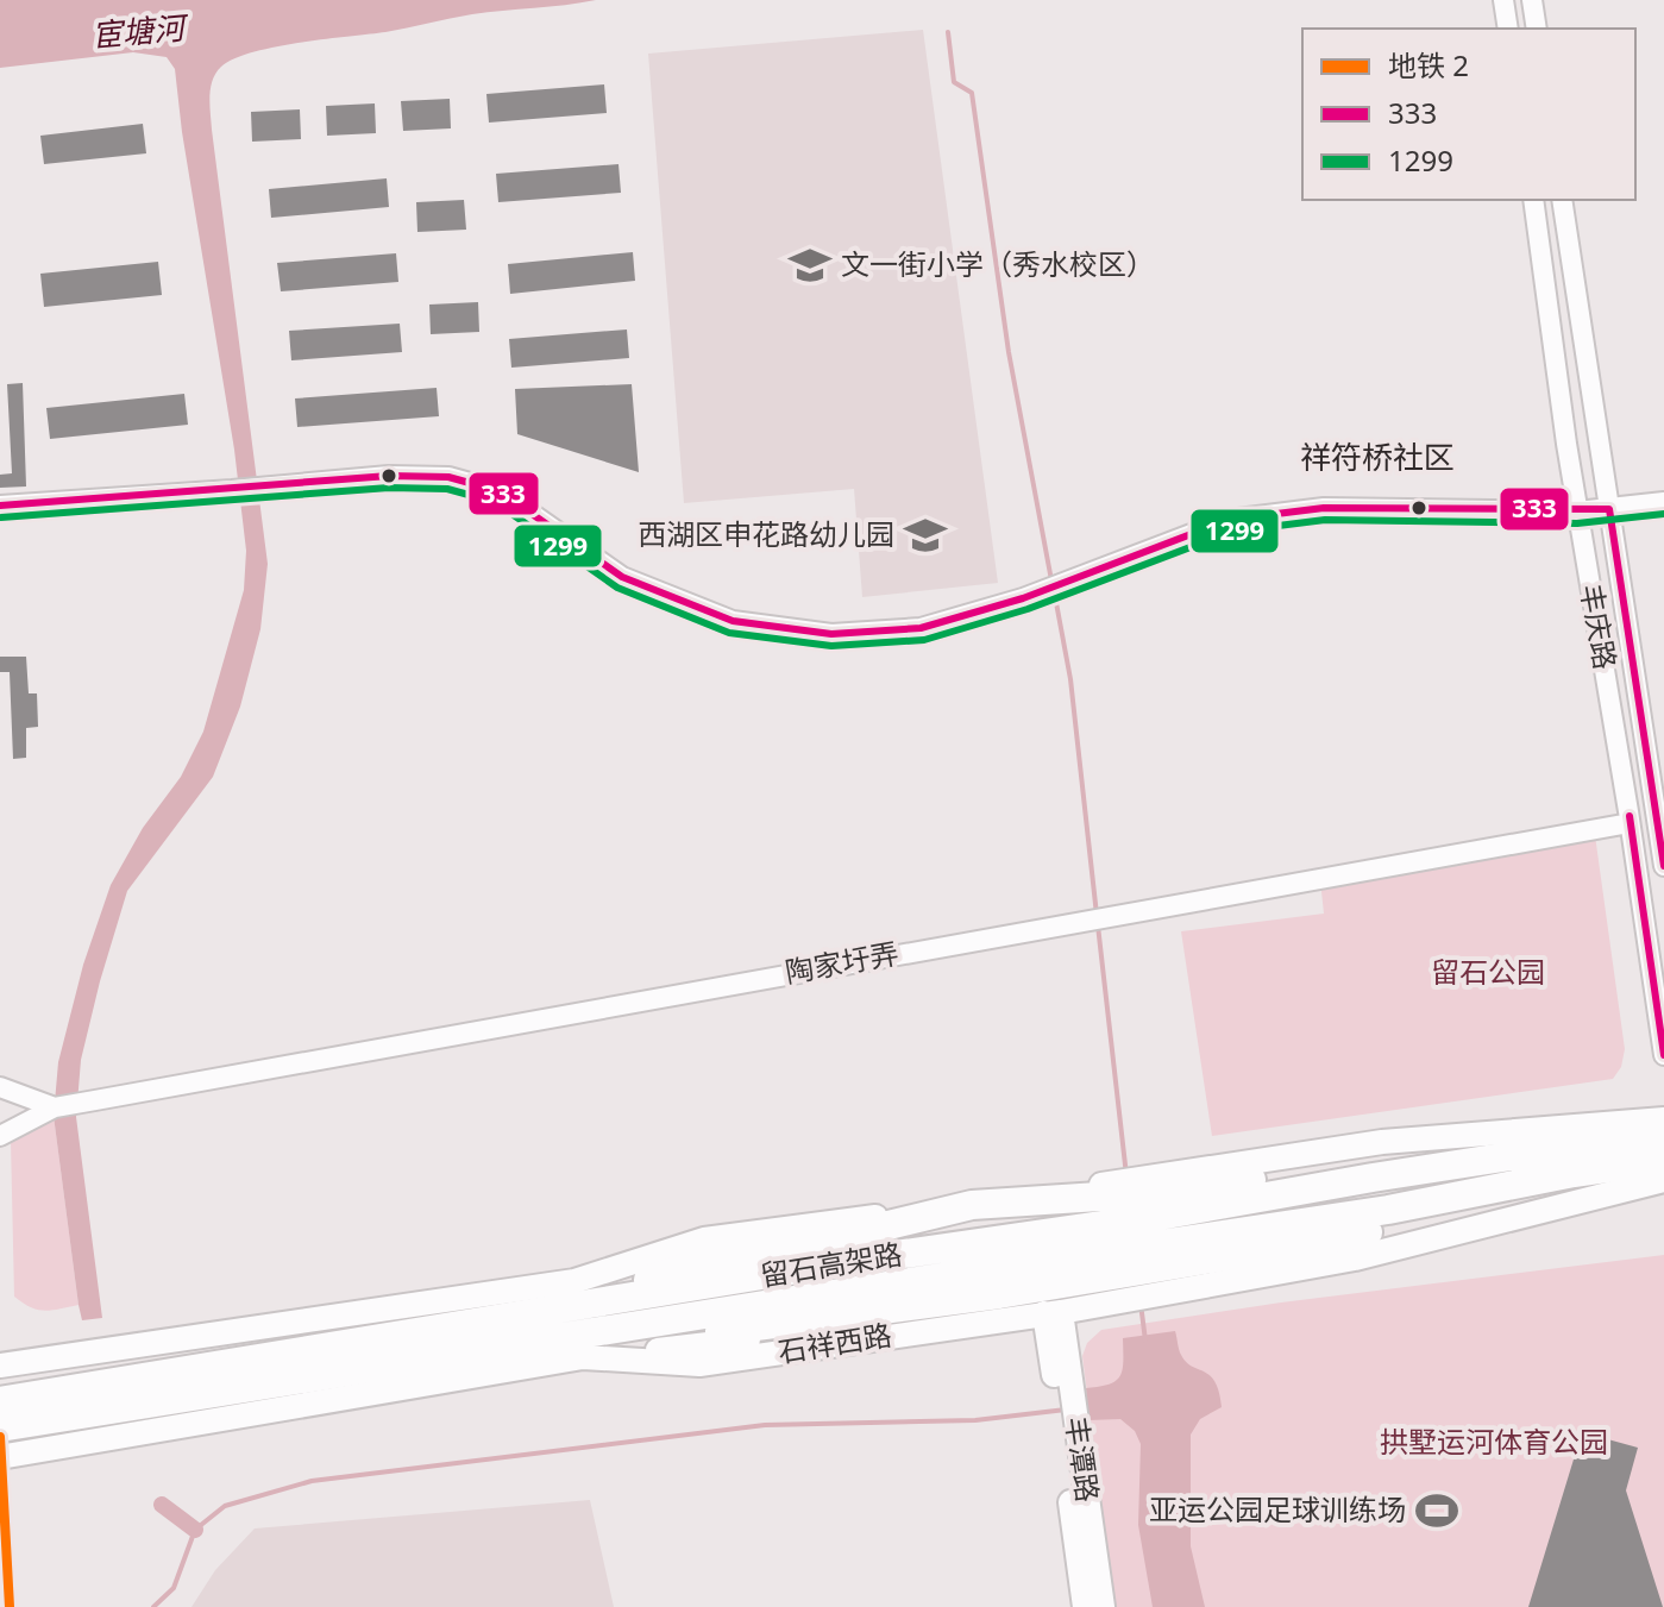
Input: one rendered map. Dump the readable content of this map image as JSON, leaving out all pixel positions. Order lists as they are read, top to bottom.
{
  "streets": {
    "highway": ["留石高架路"],
    "main road": ["石祥西路", "丰潭路"],
    "street": ["丰庆路", "陶家圩弄"]
  },
  "crossings": [
    ["丰庆路", "陶家圩弄"],
    ["留石高架路", "石祥西路"],
    ["石祥西路", "丰潭路"]
  ],
  "districts": ["祥符桥社区"],
  "water": ["宦塘河"],
  "parks": ["留石公园", "拱墅运河体育公园"],
  "places": {
    "school or university": ["文一街小学（秀水校区）", "西湖区申花路幼儿园"],
    "sports": ["亚运公园足球训练场"]
  },
  "lines": ["transit line 333", "transit line 1299", "metro line 2"],
  "legend": ["地铁 2", "333", "1299"]
}
